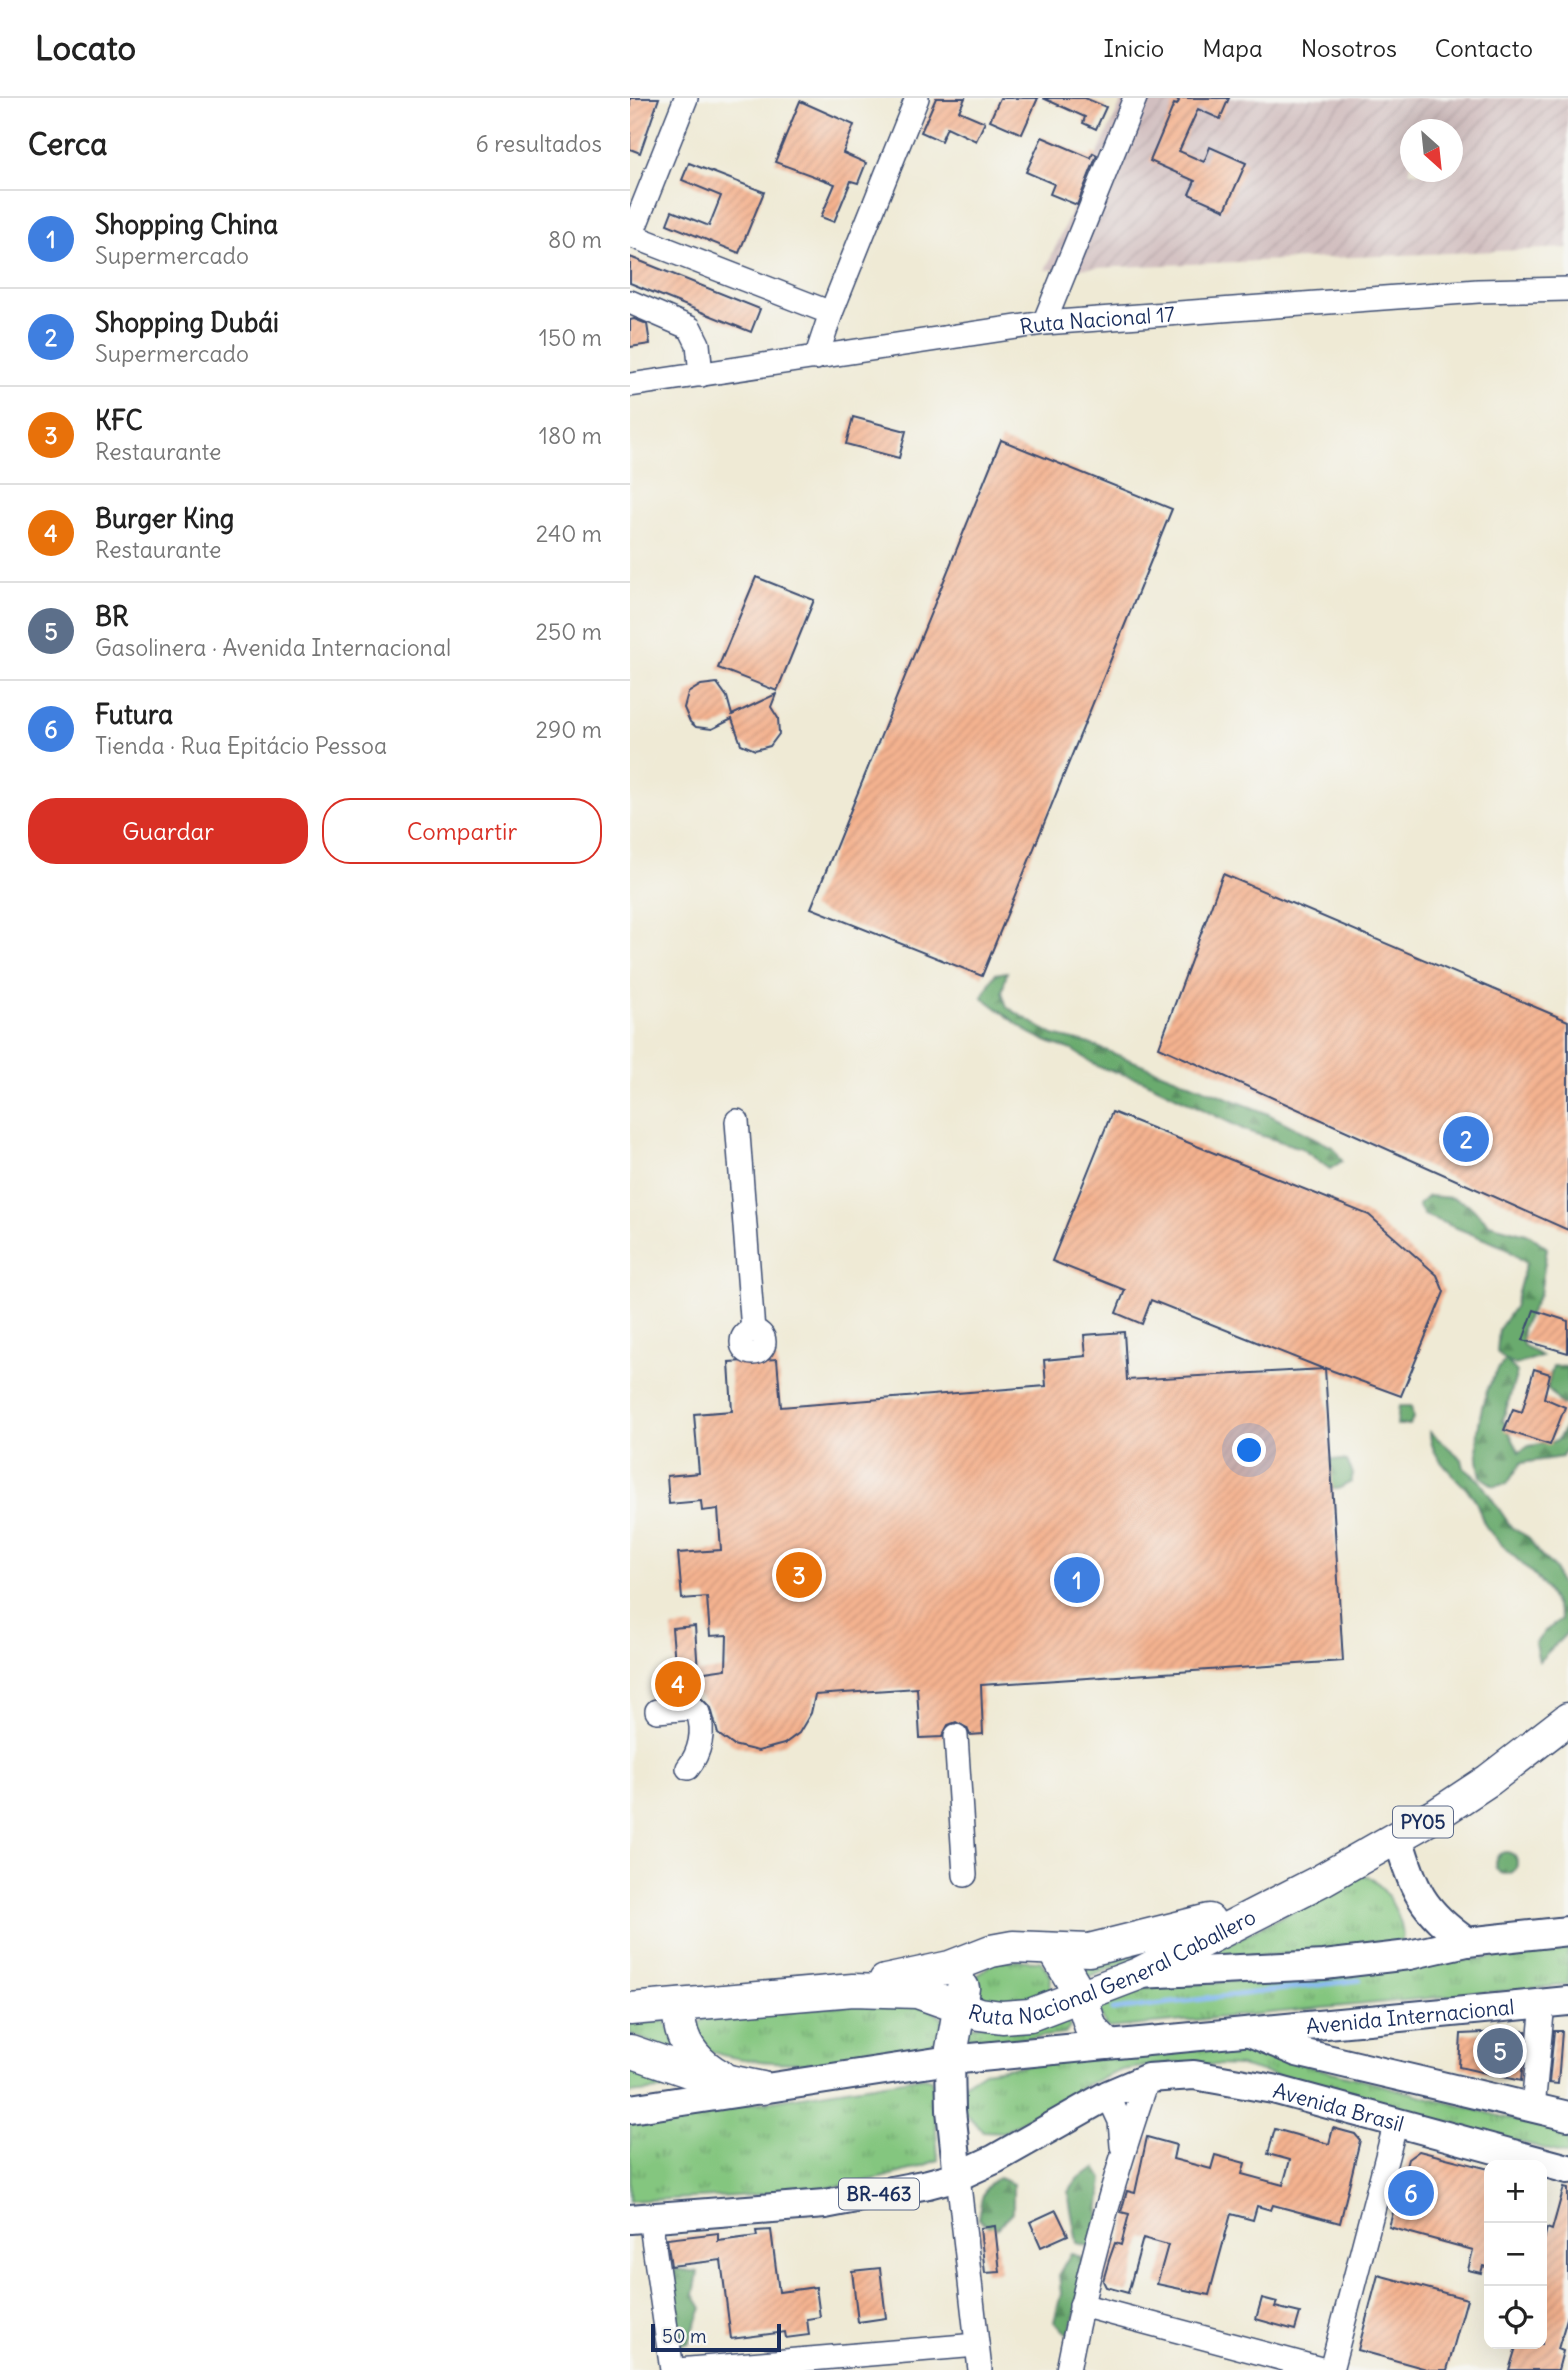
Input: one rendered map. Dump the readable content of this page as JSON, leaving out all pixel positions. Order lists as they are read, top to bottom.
{
  "streets": {
    "highway": ["PY05", "Ruta Nacional General Caballero"],
    "main road": ["Avenida Internacional", "Avenida Brasil", "BR-463"],
    "street": ["Ruta Nacional 17"]
  },
  "crossings": [
    ["Avenida Internacional", "Avenida Brasil"],
    ["Avenida Brasil", "BR-463"]
  ],
  "scale_bar": "50 m",
  "north": "bottom right",
  "page": {
    "header": "Locato",
    "nav": [
      "Inicio",
      "Mapa",
      "Nosotros",
      "Contacto"
    ],
    "heading": ["Cerca", "6 resultados"],
    "list": [
      {
        "mark": "1",
        "name": "Shopping China",
        "note": "Supermercado",
        "value": "80 m"
      },
      {
        "mark": "2",
        "name": "Shopping Dubái",
        "note": "Supermercado",
        "value": "150 m"
      },
      {
        "mark": "3",
        "name": "KFC",
        "note": "Restaurante",
        "value": "180 m"
      },
      {
        "mark": "4",
        "name": "Burger King",
        "note": "Restaurante",
        "value": "240 m"
      },
      {
        "mark": "5",
        "name": "BR",
        "note": "Gasolinera · Avenida Internacional",
        "value": "250 m"
      },
      {
        "mark": "6",
        "name": "Futura",
        "note": "Tienda · Rua Epitácio Pessoa",
        "value": "290 m"
      }
    ],
    "buttons": ["Guardar", "Compartir"],
    "pins": [
      "2",
      "3",
      "1",
      "4",
      "5",
      "6"
    ],
    "map_buttons": ["+", "−"],
    "scale": "50 m"
  }
}
